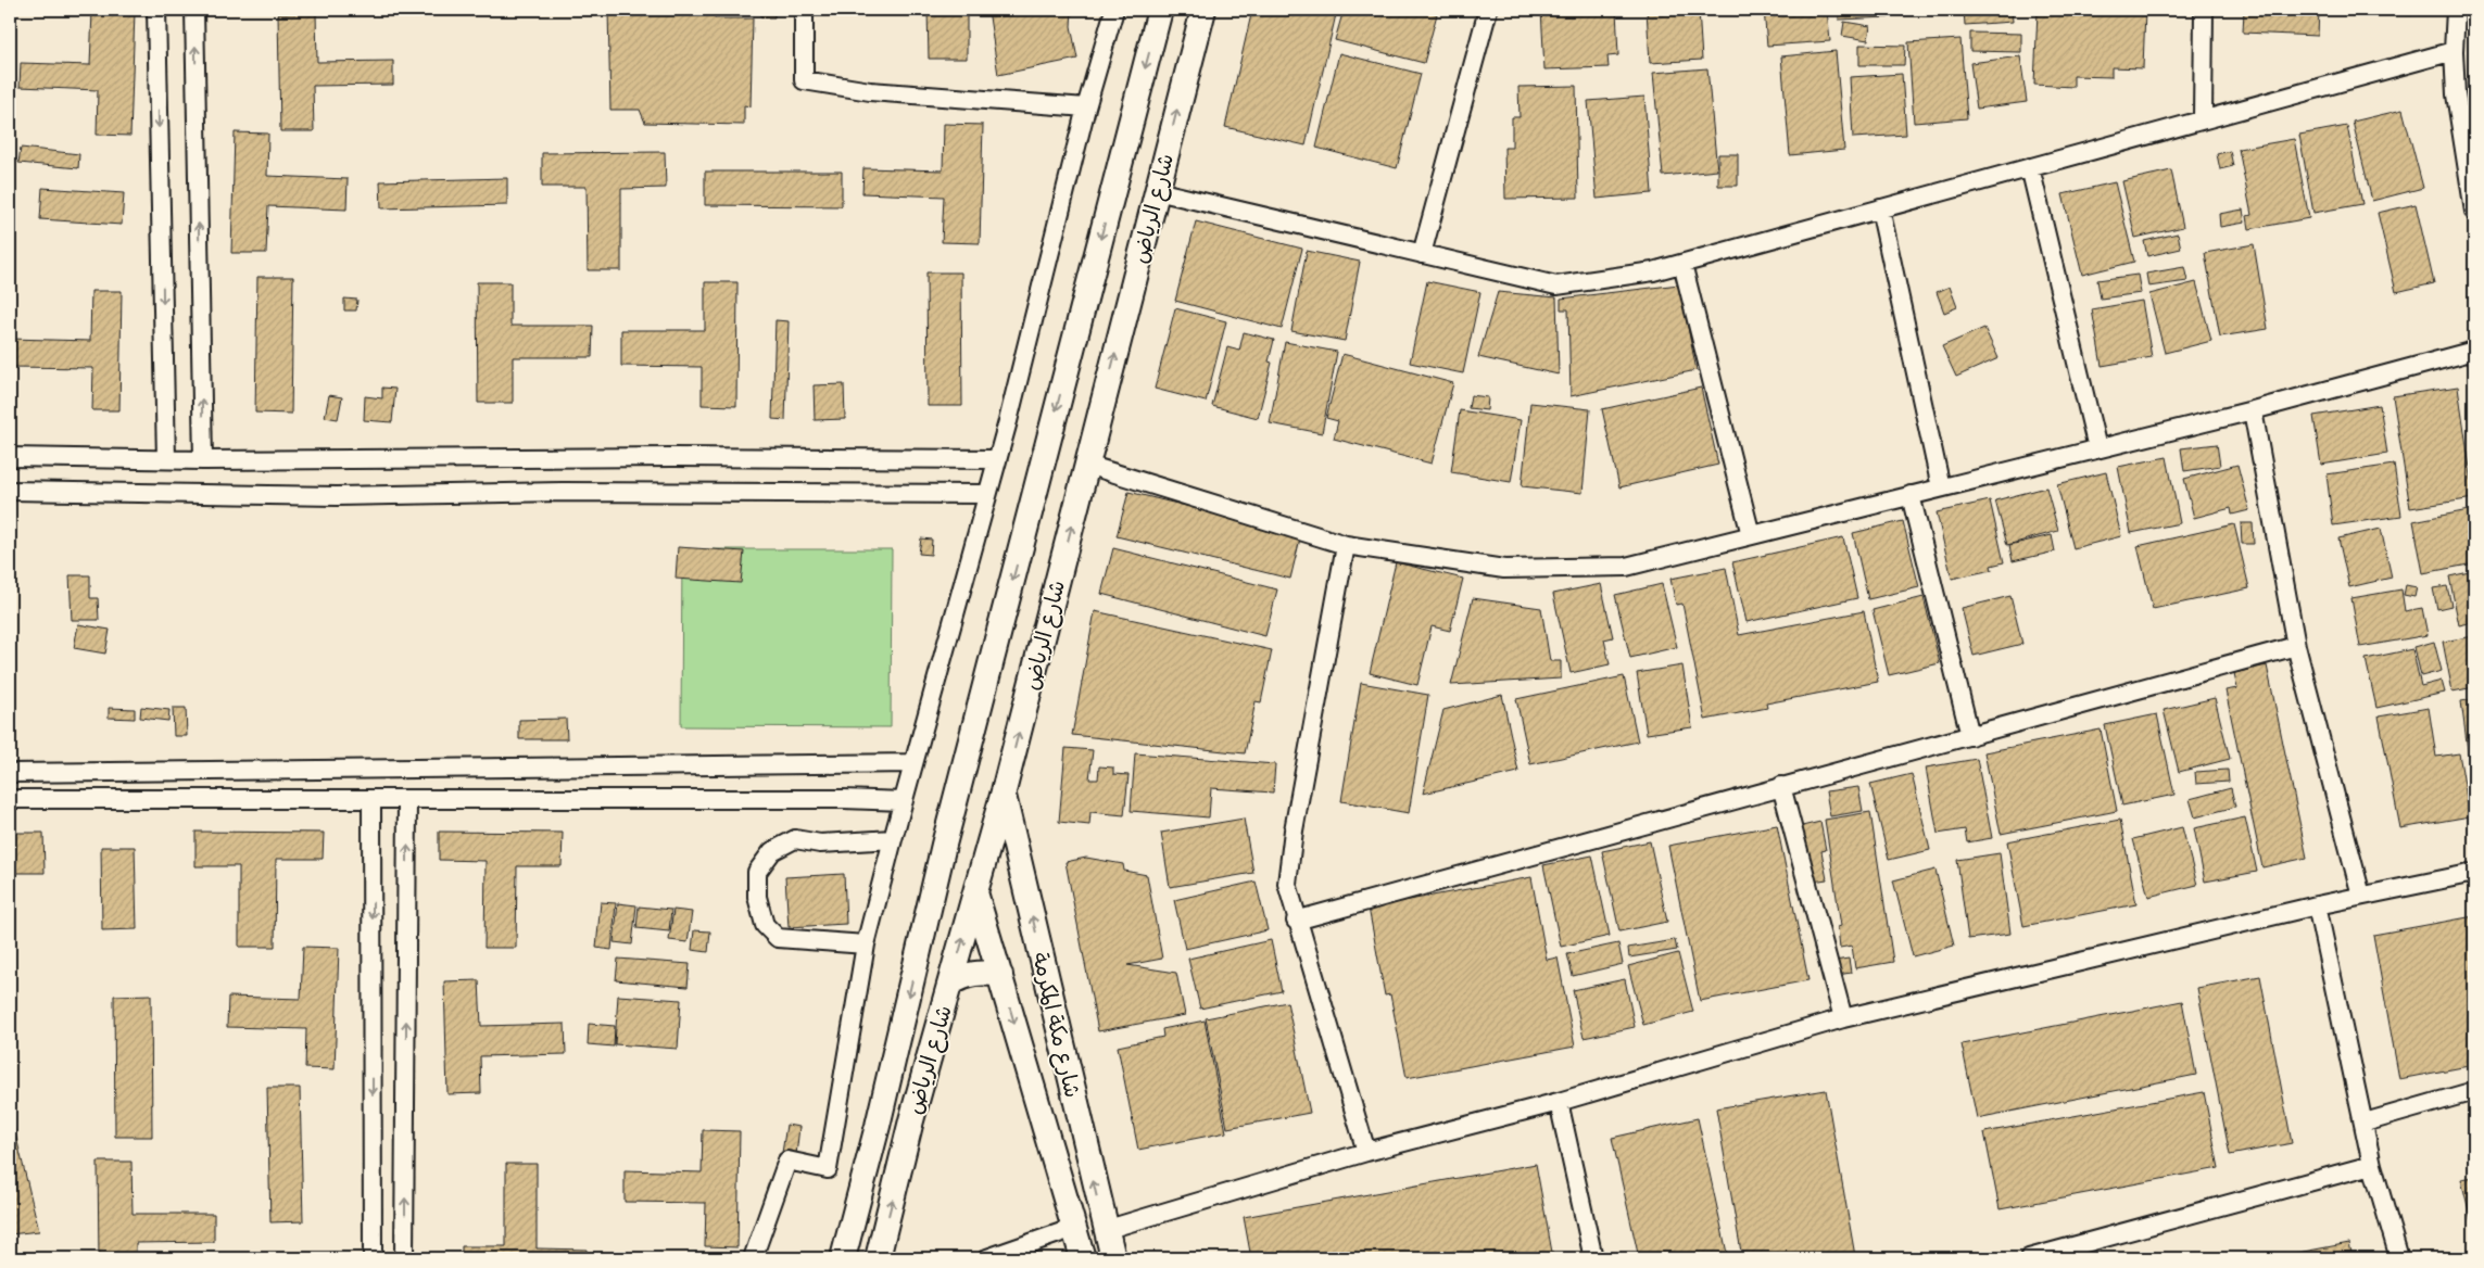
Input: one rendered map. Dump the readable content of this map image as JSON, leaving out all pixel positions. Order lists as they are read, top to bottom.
{
  "streets": {
    "main road": ["شارع الرياض", "شارع مكة المكرمة"]
  },
  "crossings": [
    ["شارع الرياض", "شارع مكة المكرمة"]
  ]
}
